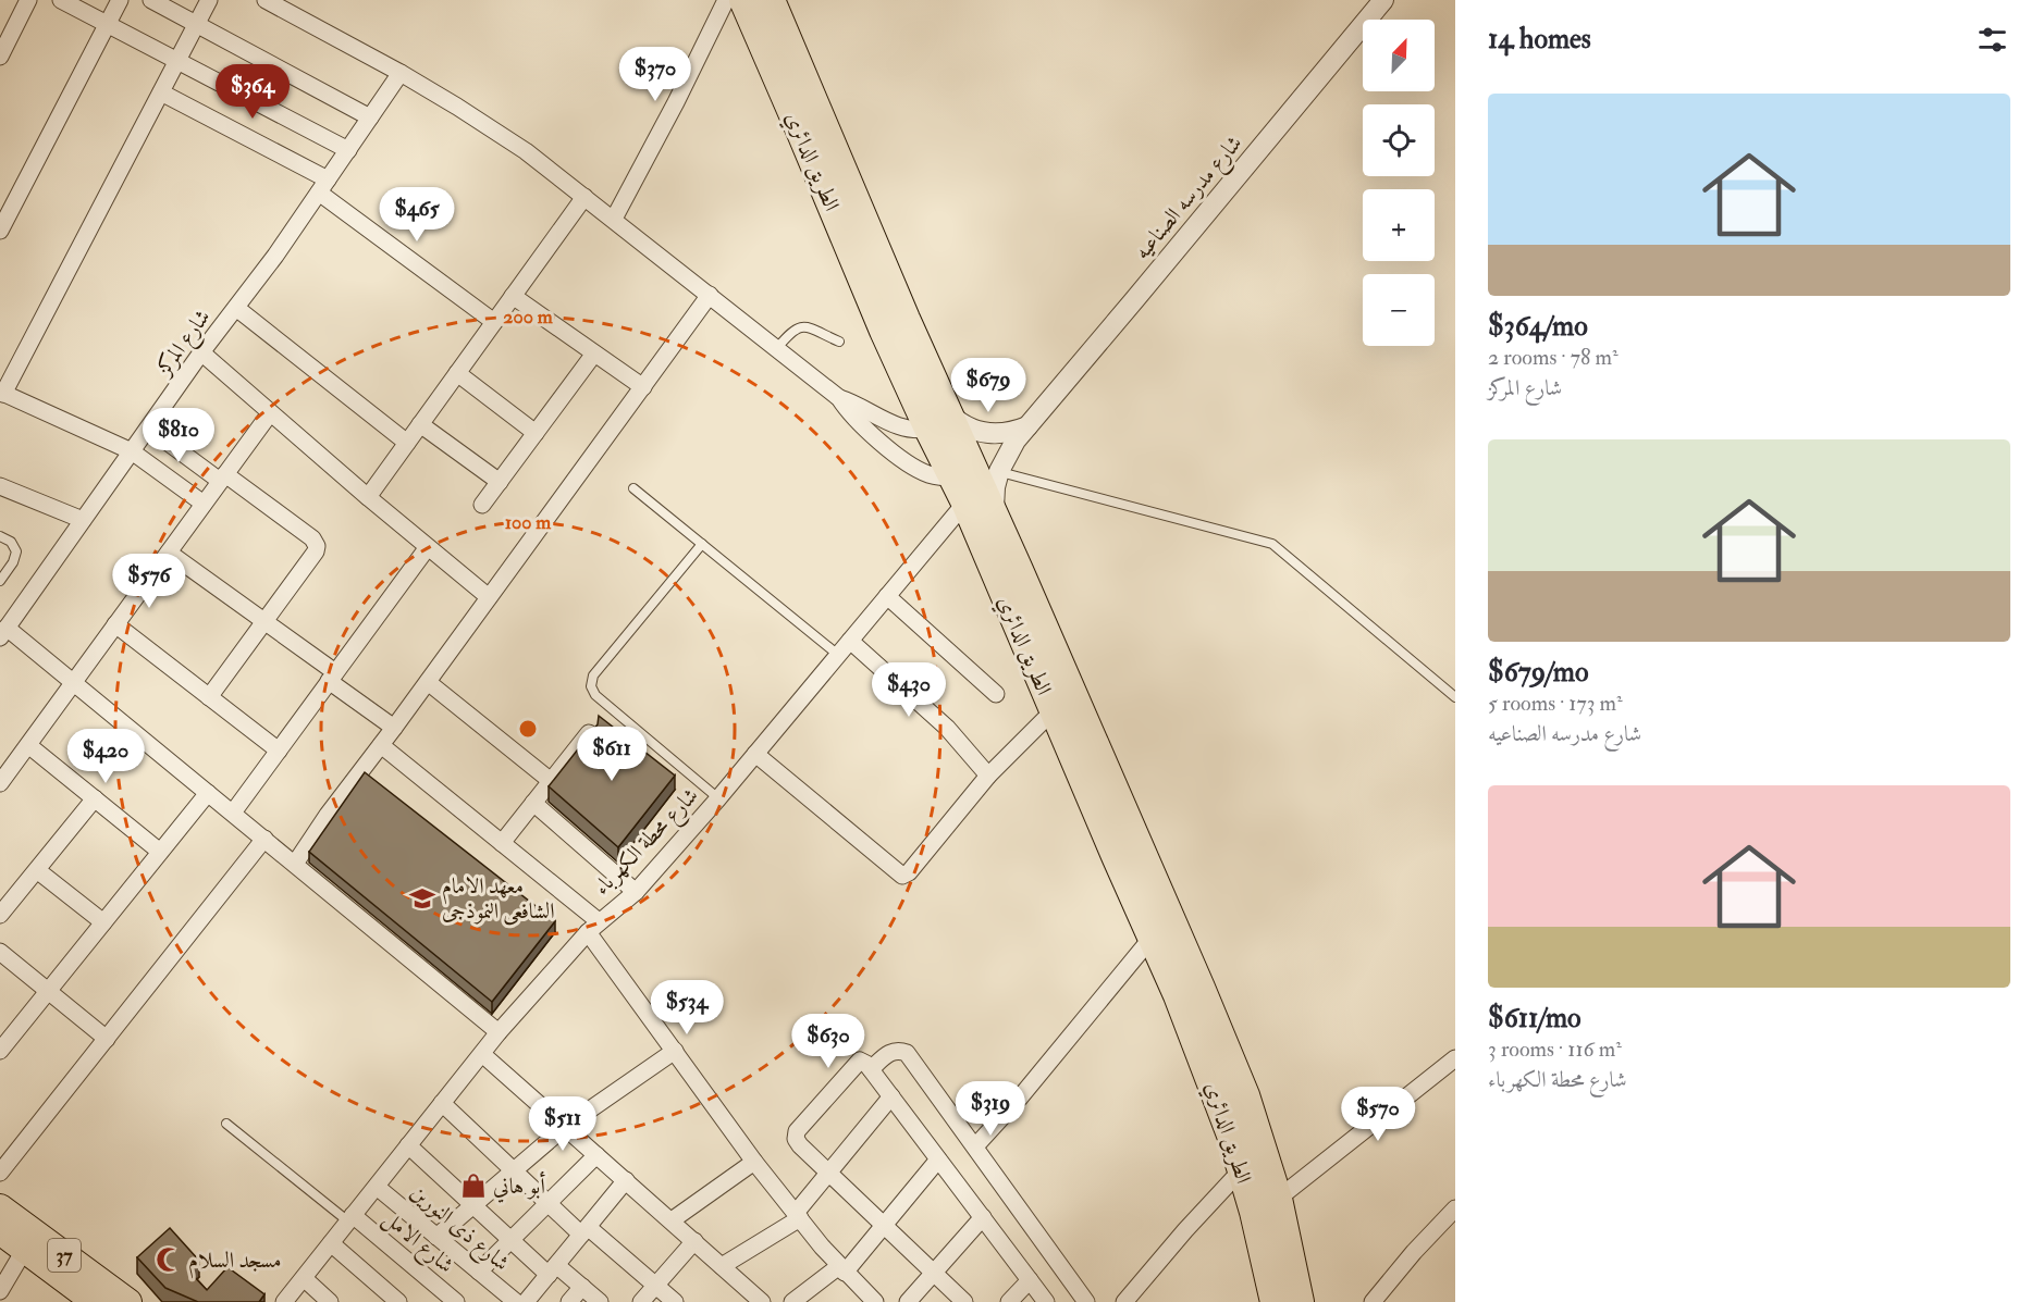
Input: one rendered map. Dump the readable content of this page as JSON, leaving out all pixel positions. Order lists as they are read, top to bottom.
{
  "streets": {
    "highway": ["الطريق الدائري"],
    "main road": ["37"],
    "street": [
      "شارع مدرسه الصناعيه",
      "شارع المركز",
      "شارع محطة الكهرباء",
      "شارع ذى النورين",
      "شارع الامل"
    ]
  },
  "crossings": [
    ["الطريق الدائري", "شارع مدرسه الصناعيه"],
    ["الطريق الدائري", "شارع محطة الكهرباء"],
    ["شارع محطة الكهرباء", "شارع ذى النورين"],
    ["شارع محطة الكهرباء", "شارع الامل"]
  ],
  "places": {
    "school or university": ["معهد الامام الشافعى النموذجى"],
    "shop": ["أبو هاني"],
    "mosque": ["مسجد السلام"]
  },
  "north": "top right",
  "page": {
    "heading": "14 homes",
    "map_buttons": ["+", "−"],
    "price": [
      "$370",
      "$364",
      "$465",
      "$679",
      "$810",
      "$576",
      "$430",
      "$611",
      "$420",
      "$534",
      "$630",
      "$319",
      "$570",
      "$511"
    ],
    "list": [
      {
        "name": "$364/mo",
        "note": "2 rooms · 78 m² · شارع المركز"
      },
      {
        "name": "$679/mo",
        "note": "5 rooms · 173 m² · شارع مدرسه الصناعيه"
      },
      {
        "name": "$611/mo",
        "note": "3 rooms · 116 m² · شارع محطة الكهرباء"
      }
    ]
  },
  "rings": ["200 m", "100 m"]
}
